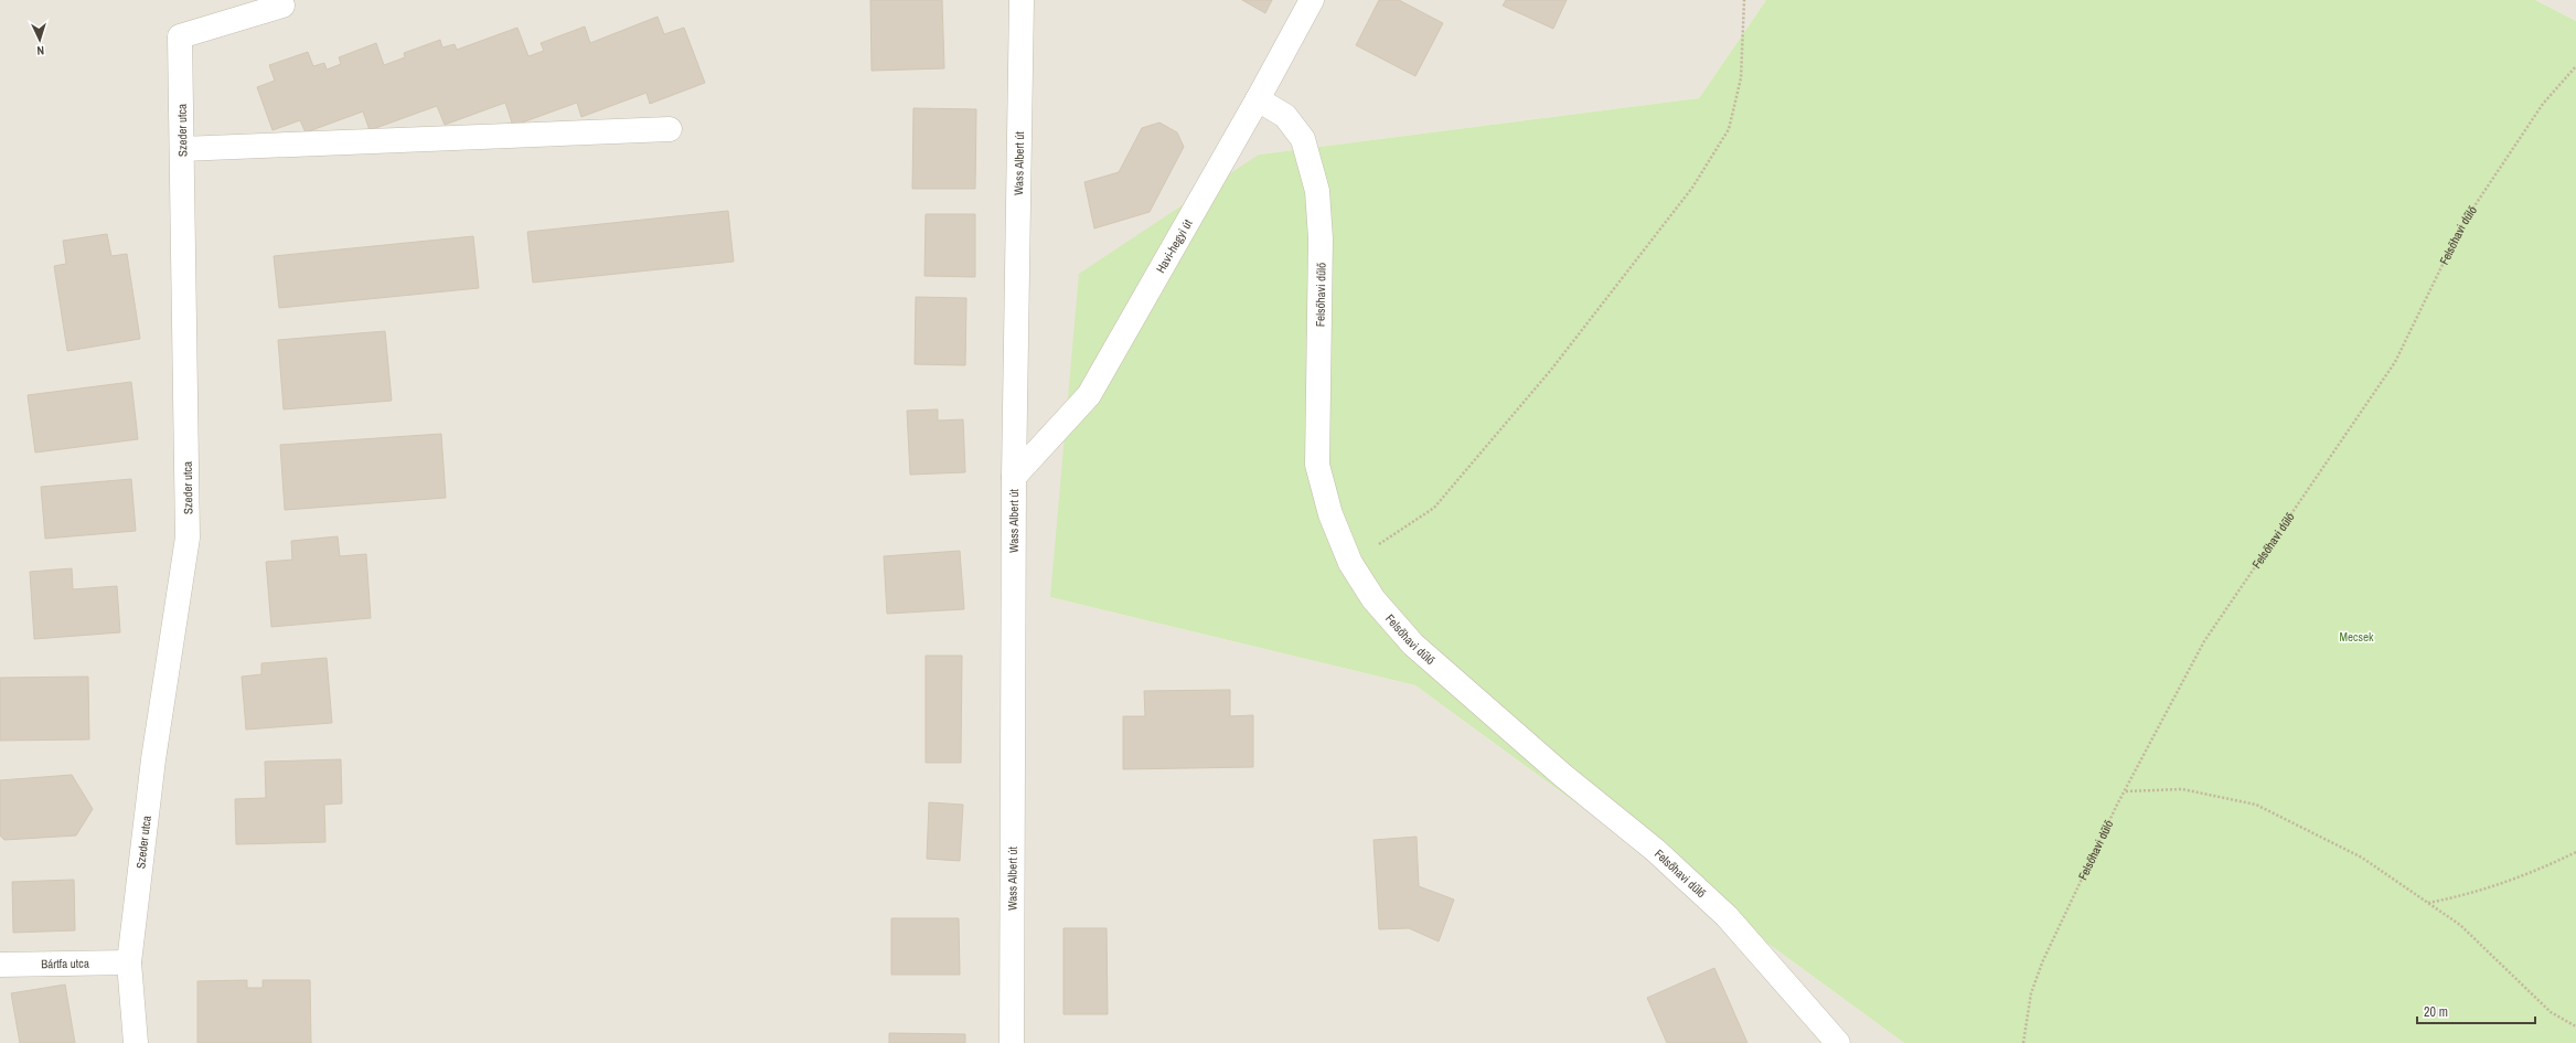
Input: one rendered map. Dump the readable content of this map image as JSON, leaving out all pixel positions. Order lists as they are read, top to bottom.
{
  "streets": {
    "street": [
      "Szeder utca",
      "Wass Albert út",
      "Felsőhavi dűlő",
      "Havi-hegyi út",
      "Bártfa utca"
    ]
  },
  "crossings": [
    ["Szeder utca", "Bártfa utca"],
    ["Wass Albert út", "Havi-hegyi út"],
    ["Felsőhavi dűlő", "Havi-hegyi út"]
  ],
  "parks": ["Mecsek"],
  "scale_bar": "20 m",
  "north": "bottom"
}
